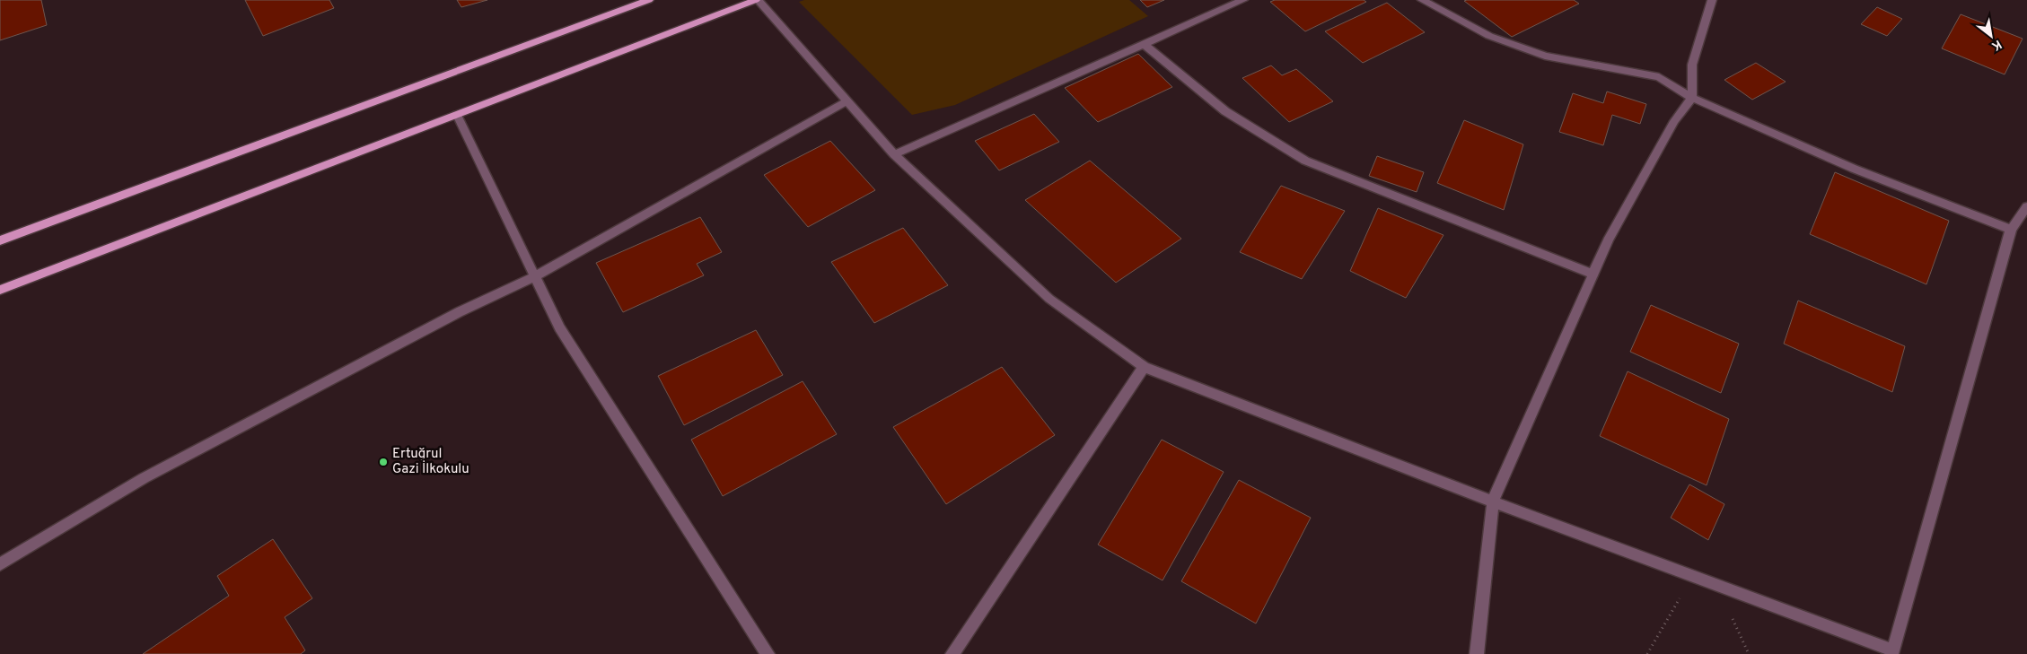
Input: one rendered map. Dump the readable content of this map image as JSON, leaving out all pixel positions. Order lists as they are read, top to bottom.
{
  "places": ["Ertuğrul Gazi İlkokulu"],
  "north": "bottom right"
}
